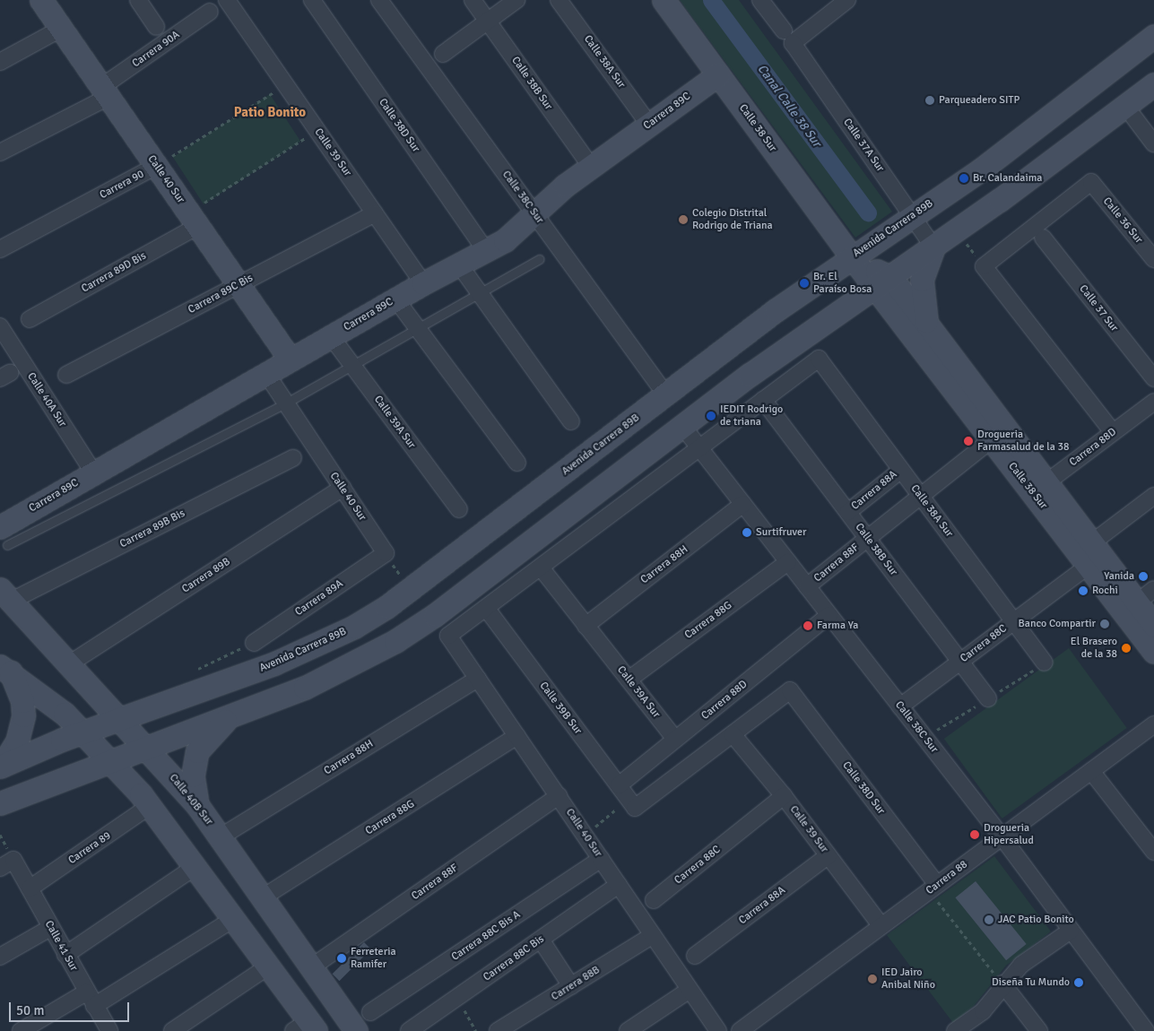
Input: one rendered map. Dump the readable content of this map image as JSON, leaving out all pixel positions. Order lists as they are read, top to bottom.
{
  "streets": {
    "street": [
      "Carrera 90A",
      "Calle 38A Sur",
      "Calle 38B Sur",
      "Carrera 89C",
      "Calle 38D Sur",
      "Calle 38 Sur",
      "Calle 37A Sur",
      "Calle 39 Sur",
      "Calle 40 Sur",
      "Carrera 90",
      "Calle 38C Sur",
      "Calle 36 Sur",
      "Avenida Carrera 89B",
      "Carrera 89D Bis",
      "Carrera 89C Bis",
      "Calle 37 Sur",
      "Calle 40A Sur",
      "Calle 39A Sur",
      "Carrera 88D",
      "Carrera 88A",
      "Carrera 89B Bis",
      "Carrera 88F",
      "Carrera 88H",
      "Carrera 89B",
      "Carrera 89A",
      "Carrera 88G",
      "Carrera 88C",
      "Calle 39B Sur",
      "Calle 40B Sur",
      "Carrera 89",
      "Carrera 88",
      "Carrera 88C Bis A",
      "Calle 41 Sur",
      "Carrera 88C Bis",
      "Carrera 88B"
    ]
  },
  "crossings": [
    ["Carrera 90A", "Calle 40 Sur"],
    ["Calle 38A Sur", "Calle 38B Sur"],
    ["Calle 38A Sur", "Carrera 89C"],
    ["Calle 38A Sur", "Carrera 88A"],
    ["Calle 38A Sur", "Carrera 88F"],
    ["Calle 38A Sur", "Carrera 88C"],
    ["Calle 38B Sur", "Carrera 89C"],
    ["Calle 38B Sur", "Carrera 88A"],
    ["Calle 38B Sur", "Carrera 88F"],
    ["Calle 38B Sur", "Carrera 88C"],
    ["Carrera 89C", "Calle 38D Sur"],
    ["Carrera 89C", "Calle 38 Sur"],
    ["Carrera 89C", "Calle 39 Sur"],
    ["Carrera 89C", "Calle 40 Sur"],
    ["Carrera 89C", "Calle 38C Sur"],
    ["Carrera 89C", "Calle 40A Sur"],
    ["Carrera 89C", "Calle 39A Sur"],
    ["Calle 38D Sur", "Calle 39 Sur"],
    ["Calle 38D Sur", "Calle 39B Sur"],
    ["Calle 38D Sur", "Carrera 88"],
    ["Calle 38 Sur", "Avenida Carrera 89B"],
    ["Calle 38 Sur", "Carrera 88D"],
    ["Calle 38 Sur", "Carrera 88F"],
    ["Calle 38 Sur", "Carrera 88C"],
    ["Calle 37A Sur", "Avenida Carrera 89B"],
    ["Calle 39 Sur", "Carrera 90"],
    ["Calle 39 Sur", "Carrera 89C Bis"],
    ["Calle 39 Sur", "Carrera 88A"],
    ["Calle 39 Sur", "Carrera 88C"],
    ["Calle 39 Sur", "Calle 39B Sur"],
    ["Calle 39 Sur", "Carrera 88"],
    ["Calle 40 Sur", "Carrera 90"],
    ["Calle 40 Sur", "Carrera 89D Bis"],
    ["Calle 40 Sur", "Carrera 89C Bis"],
    ["Calle 40 Sur", "Carrera 88F"],
    ["Calle 40 Sur", "Carrera 88H"],
    ["Calle 40 Sur", "Carrera 89B"],
    ["Calle 40 Sur", "Carrera 89A"],
    ["Calle 40 Sur", "Carrera 88G"],
    ["Calle 40 Sur", "Calle 39B Sur"],
    ["Calle 40 Sur", "Carrera 88C Bis A"],
    ["Calle 40 Sur", "Carrera 88C Bis"],
    ["Calle 40 Sur", "Carrera 88B"],
    ["Calle 38C Sur", "Avenida Carrera 89B"],
    ["Calle 38C Sur", "Carrera 88D"],
    ["Calle 38C Sur", "Carrera 88F"],
    ["Calle 38C Sur", "Carrera 88H"],
    ["Calle 38C Sur", "Carrera 88G"],
    ["Calle 38C Sur", "Carrera 88C"],
    ["Calle 38C Sur", "Carrera 88"],
    ["Calle 36 Sur", "Carrera 88D"],
    ["Avenida Carrera 89B", "Calle 40B Sur"],
    ["Calle 39A Sur", "Carrera 88H"],
    ["Calle 39A Sur", "Carrera 88G"],
    ["Carrera 88D", "Calle 39B Sur"],
    ["Carrera 89B Bis", "Calle 40B Sur"],
    ["Carrera 88F", "Calle 40B Sur"],
    ["Carrera 88H", "Calle 40B Sur"],
    ["Carrera 89B", "Calle 40B Sur"],
    ["Carrera 88G", "Calle 40B Sur"],
    ["Carrera 89", "Calle 41 Sur"]
  ],
  "districts": ["Patio Bonito"],
  "water": ["Canal Calle 38 Sur"],
  "places": [
    "Parqueadero SITP",
    "Br. Calandaima",
    "Colegio Distrital Rodrigo de Triana",
    "Br. El Paraíso Bosa",
    "IEDIT Rodrigo de triana",
    "Drogueria Farmasalud de la 38",
    "Surtifruver",
    "Yanida",
    "Rochi",
    "Banco Compartir",
    "Farma Ya",
    "El Brasero de la 38",
    "Drogueria Hipersalud",
    "JAC Patio Bonito",
    "Ferreteria Ramifer",
    "IED Jairo Anibal Niño",
    "Diseña Tu Mundo"
  ],
  "scale_bar": "50 m"
}
